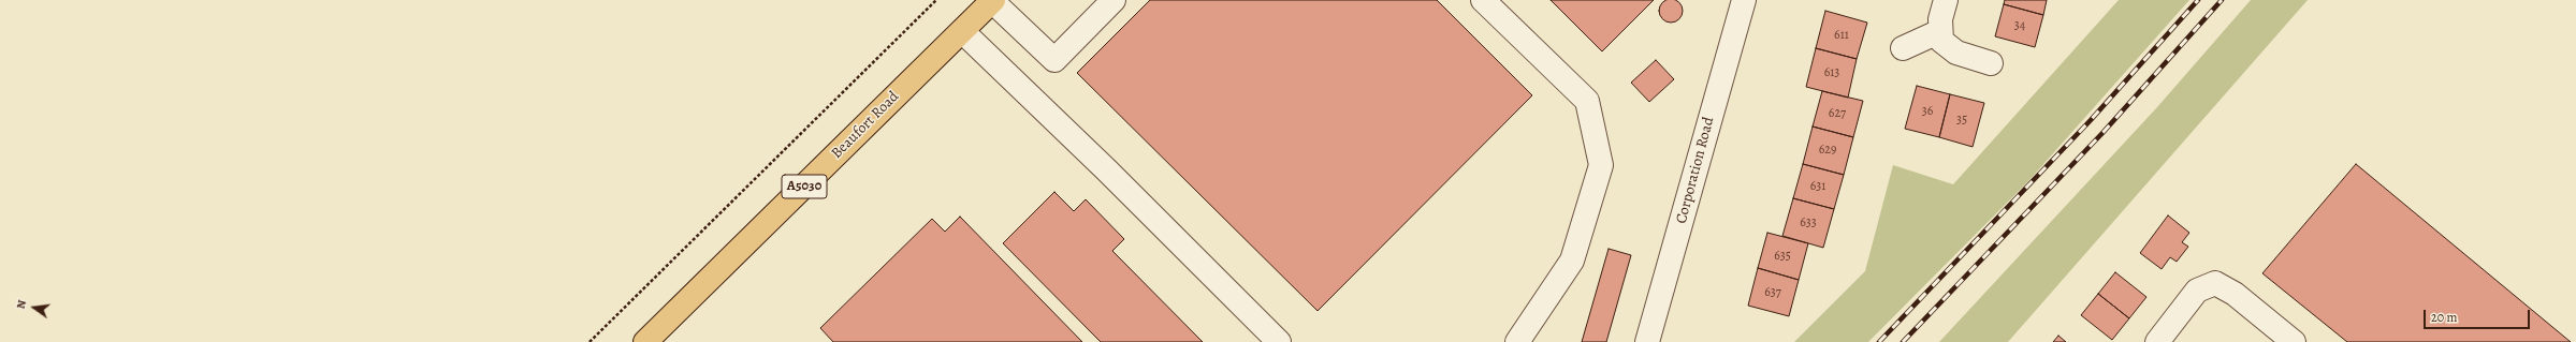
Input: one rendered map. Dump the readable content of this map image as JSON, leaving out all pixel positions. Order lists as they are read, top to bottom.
{
  "streets": {
    "main road": ["Beaufort Road", "A5030"],
    "street": ["Corporation Road"]
  },
  "house_numbers": [
    "34",
    "611",
    "613",
    "36",
    "627",
    "35",
    "629",
    "631",
    "633",
    "635",
    "637"
  ],
  "scale_bar": "20 m",
  "north": "left"
}
